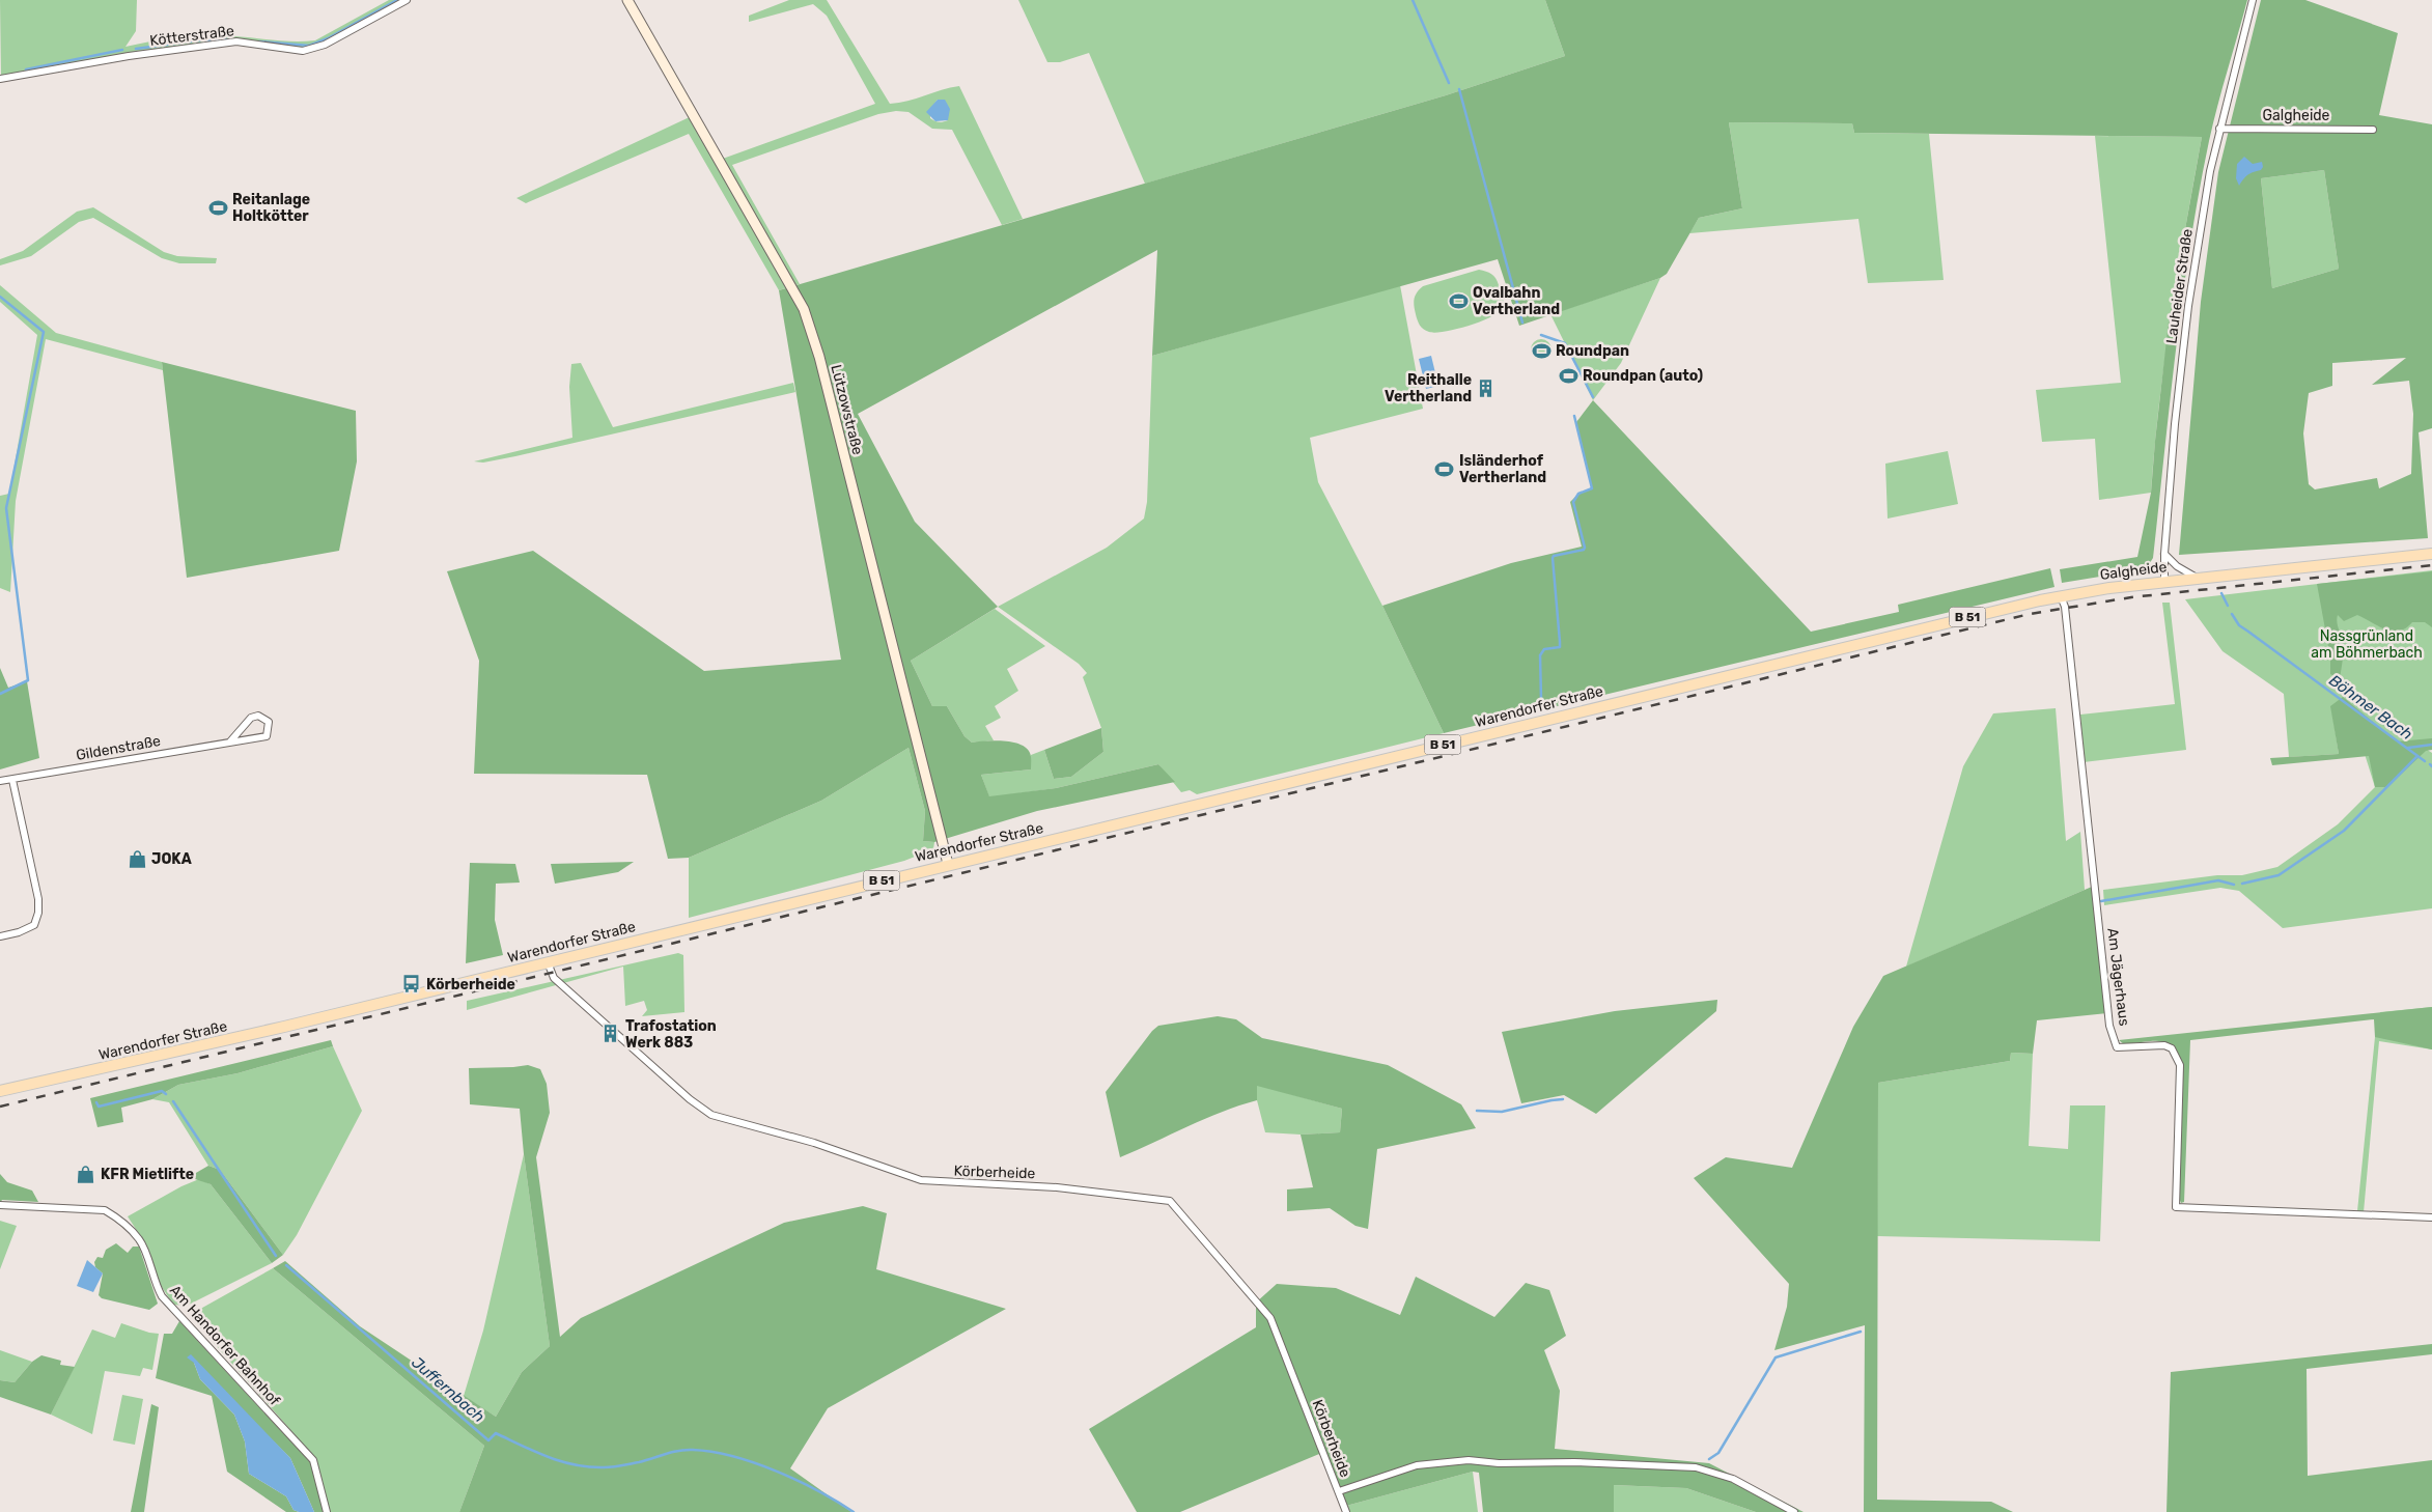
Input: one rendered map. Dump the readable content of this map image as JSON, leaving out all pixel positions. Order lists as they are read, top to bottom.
{
  "streets": {
    "main road": ["Galgheide", "B 51", "Warendorfer Straße"],
    "street": [
      "Kötterstraße",
      "Lauheider Straße",
      "Lützowstraße",
      "Gildenstraße",
      "Am Jägerhaus",
      "Körberheide",
      "Am Handorfer Bahnhof"
    ]
  },
  "crossings": [
    ["Galgheide", "Lauheider Straße"],
    ["Galgheide", "Warendorfer Straße"],
    ["Galgheide", "Am Jägerhaus"],
    ["Lützowstraße", "Warendorfer Straße"],
    ["Warendorfer Straße", "Körberheide"]
  ],
  "water": ["Böhmer Bach", "Juffernbach"],
  "parks": ["Nassgrünland am Böhmerbach"],
  "places": {
    "sports": [
      "Reitanlage Holtkötter",
      "Ovalbahn Vertherland",
      "Roundpan",
      "Roundpan (auto)",
      "Isländerhof Vertherland"
    ],
    "building": ["Reithalle Vertherland", "Trafostation Werk 883"],
    "shop": ["JOKA", "KFR Mietlifte"],
    "bus stop": ["Körberheide"]
  }
}
